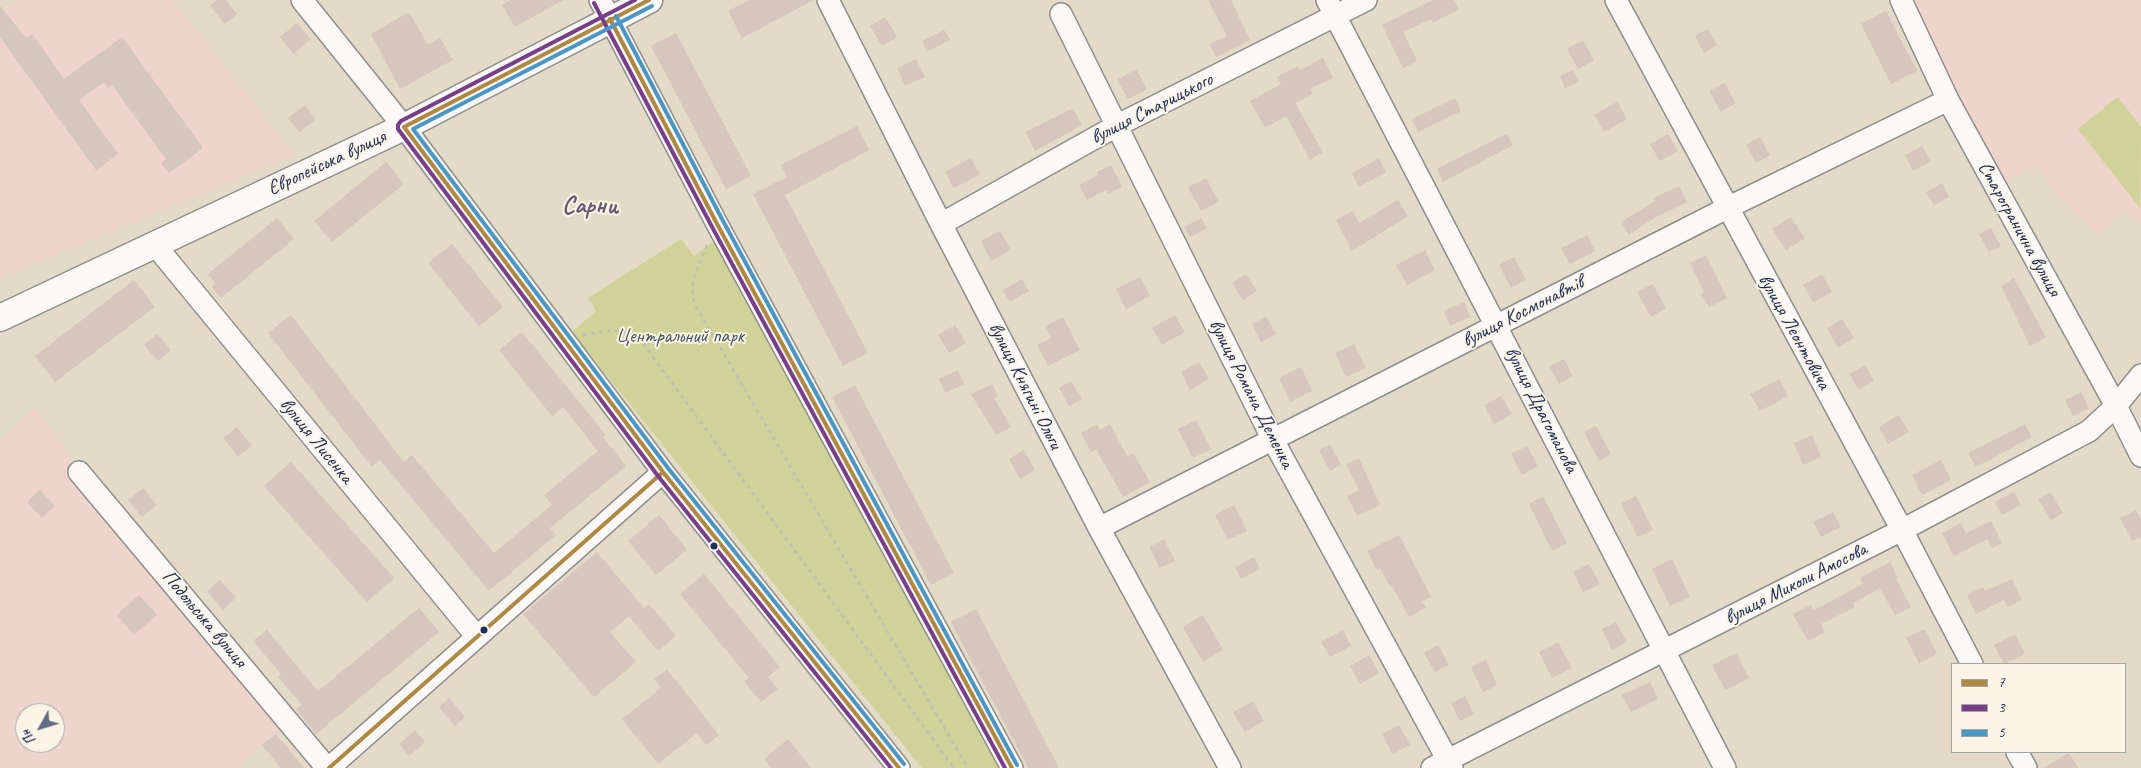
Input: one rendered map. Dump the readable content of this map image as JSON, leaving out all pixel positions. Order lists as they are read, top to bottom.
{
  "streets": {
    "main road": ["Європейська вулиця"],
    "street": [
      "вулиця Старицького",
      "Старогранична вулиця",
      "вулиця Космонавтів",
      "вулиця Леонтовича",
      "вулиця Княгині Ольги",
      "вулиця Романа Деменка",
      "вулиця Драгоманова",
      "вулиця Лисенка",
      "вулиця Миколи Амосова",
      "Подольська вулиця"
    ]
  },
  "crossings": [
    ["вулиця Старицького", "вулиця Княгині Ольги"],
    ["вулиця Старицького", "вулиця Романа Деменка"],
    ["вулиця Старицького", "вулиця Драгоманова"],
    ["Європейська вулиця", "вулиця Лисенка"],
    ["Старогранична вулиця", "вулиця Космонавтів"],
    ["Старогранична вулиця", "вулиця Миколи Амосова"],
    ["вулиця Космонавтів", "вулиця Леонтовича"],
    ["вулиця Космонавтів", "вулиця Княгині Ольги"],
    ["вулиця Космонавтів", "вулиця Романа Деменка"],
    ["вулиця Космонавтів", "вулиця Драгоманова"],
    ["вулиця Леонтовича", "вулиця Миколи Амосова"],
    ["вулиця Романа Деменка", "вулиця Миколи Амосова"],
    ["вулиця Драгоманова", "вулиця Миколи Амосова"]
  ],
  "districts": ["Сарни"],
  "parks": ["Центральний парк"],
  "lines": ["transit line 7", "transit line 3", "transit line 5"],
  "legend": ["7", "3", "5"],
  "north": "bottom left"
}
